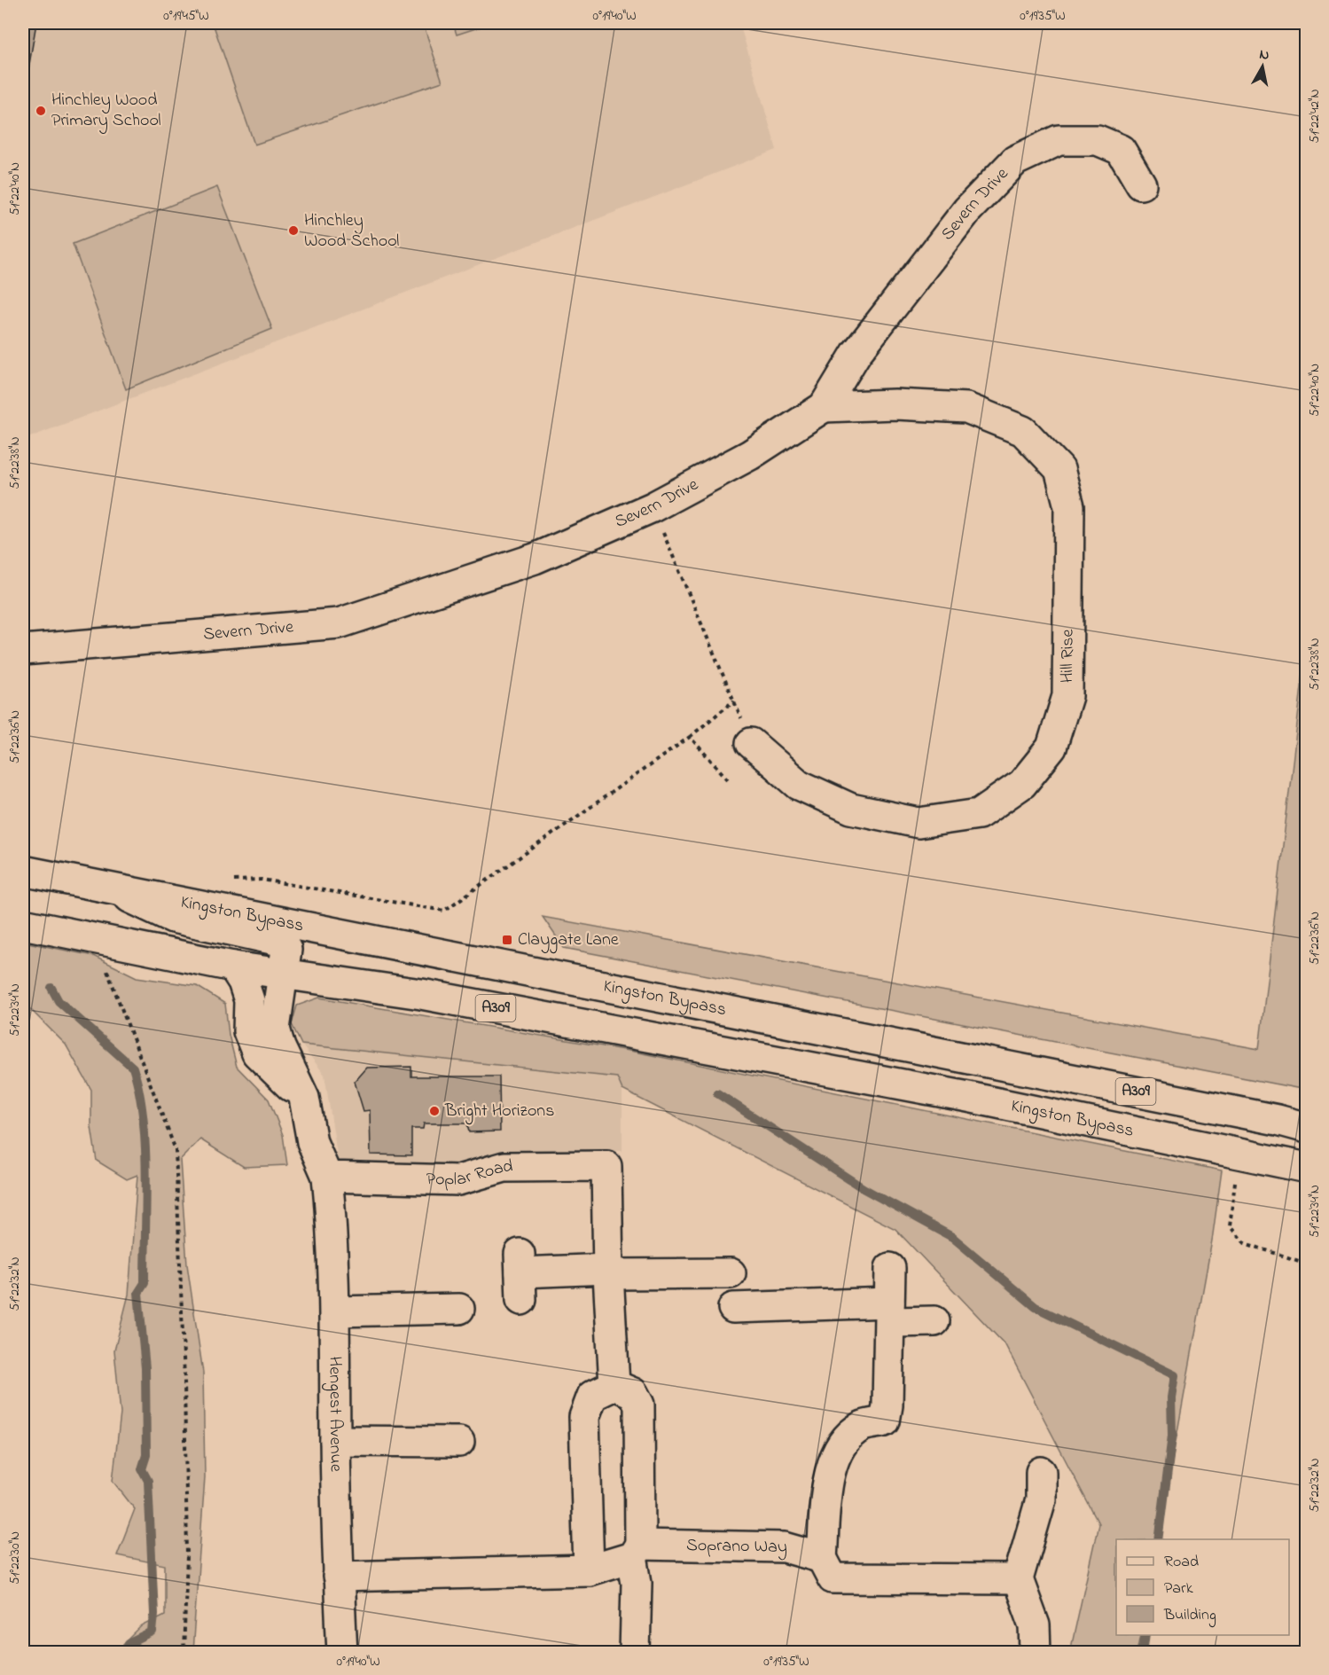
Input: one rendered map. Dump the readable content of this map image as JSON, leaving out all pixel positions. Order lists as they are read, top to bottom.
{
  "streets": {
    "main road": [
      "Severn Drive",
      "Hill Rise",
      "Kingston Bypass",
      "A309",
      "Poplar Road",
      "Hengest Avenue",
      "Soprano Way"
    ]
  },
  "crossings": [
    ["Severn Drive", "Hill Rise"],
    ["Poplar Road", "Hengest Avenue"],
    ["Hengest Avenue", "Soprano Way"]
  ],
  "places": {
    "other": ["Hinchley Wood Primary School", "Hinchley Wood School", "Bright Horizons"],
    "transit": ["Claygate Lane"]
  },
  "legend": ["Road", "Park", "Building"],
  "north": "top",
  "coordinates": [
    "0°19'45\"W",
    "0°19'40\"W",
    "0°19'35\"W",
    "51°22'42\"N",
    "51°22'40\"N",
    "51°22'38\"N",
    "51°22'36\"N",
    "51°22'34\"N",
    "51°22'32\"N",
    "51°22'30\"N"
  ]
}
